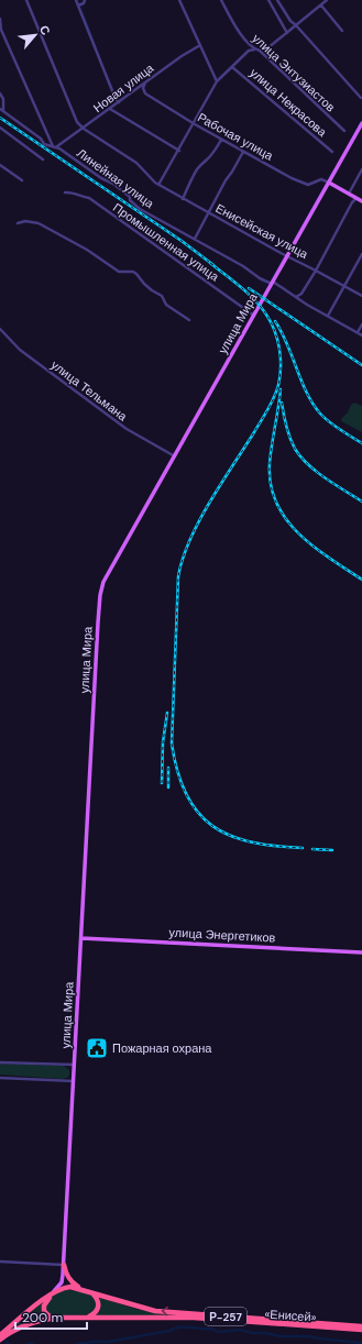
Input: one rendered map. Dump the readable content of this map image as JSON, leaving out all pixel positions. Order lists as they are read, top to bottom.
{
  "streets": {
    "highway": ["«Енисей»", "Р-257"],
    "main road": ["улица Мира", "улица Энергетиков"],
    "street": [
      "улица Энтузиастов",
      "Новая улица",
      "улица Некрасова",
      "Рабочая улица",
      "Линейная улица",
      "Енисейская улица",
      "Промышленная улица",
      "улица Тельмана"
    ]
  },
  "crossings": [
    ["Новая улица", "Рабочая улица"],
    ["Новая улица", "Линейная улица"],
    ["Новая улица", "Енисейская улица"],
    ["Рабочая улица", "улица Мира"],
    ["Линейная улица", "улица Мира"],
    ["Енисейская улица", "улица Мира"],
    ["Промышленная улица", "улица Мира"],
    ["улица Мира", "улица Тельмана"],
    ["улица Мира", "улица Энергетиков"],
    ["улица Мира", "«Енисей»"],
    ["«Енисей»", "Р-257"]
  ],
  "places": {
    "public building": ["Пожарная охрана"]
  },
  "scale_bar": "200 m",
  "north": "top right"
}
